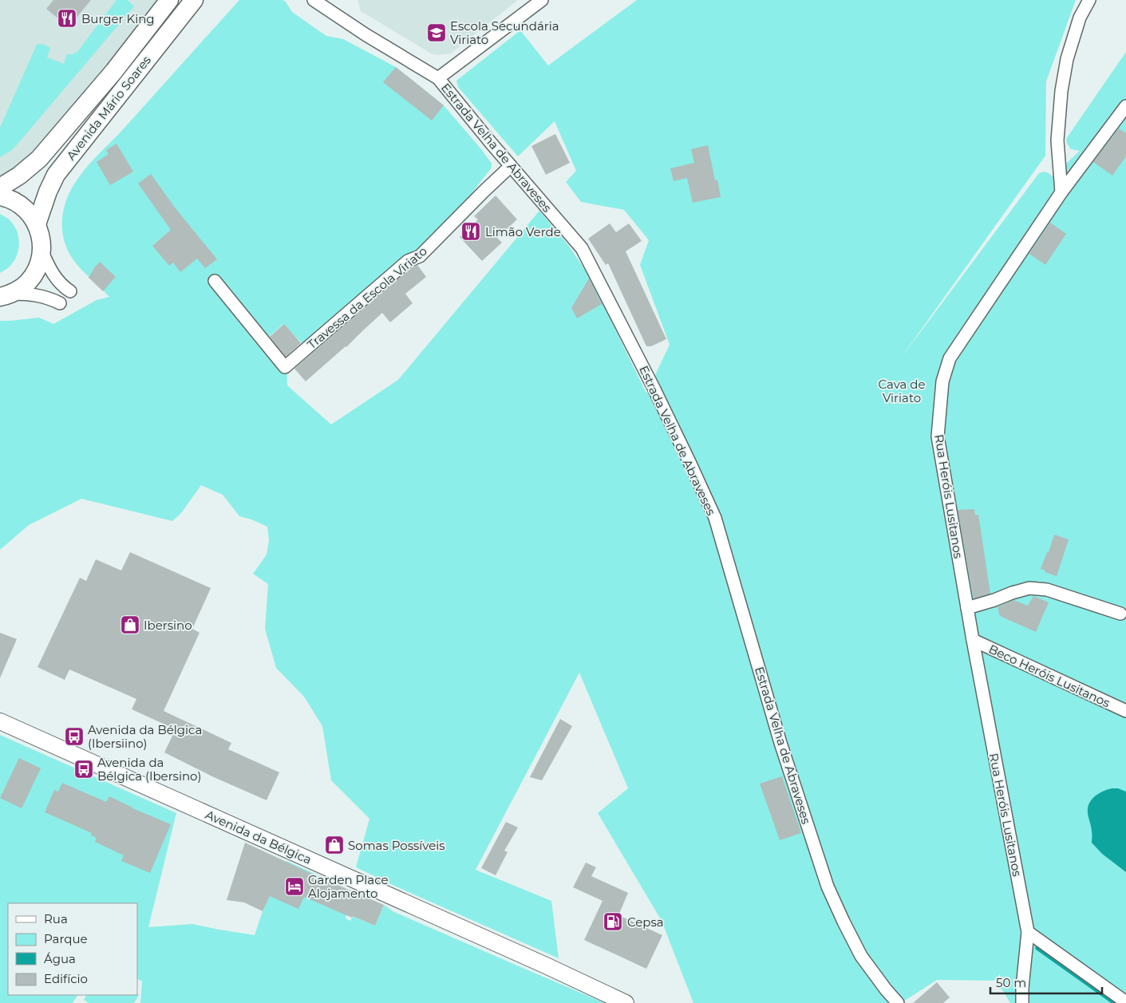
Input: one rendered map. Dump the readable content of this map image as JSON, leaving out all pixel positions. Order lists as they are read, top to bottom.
{
  "streets": {
    "main road": ["Avenida Mário Soares", "Avenida da Bélgica"],
    "street": [
      "Estrada Velha de Abraveses",
      "Travessa da Escola Viriato",
      "Rua Heróis Lusitanos",
      "Beco Heróis Lusitanos"
    ]
  },
  "crossings": [
    ["Estrada Velha de Abraveses", "Travessa da Escola Viriato"],
    ["Rua Heróis Lusitanos", "Beco Heróis Lusitanos"]
  ],
  "parks": ["Cava de Viriato"],
  "places": {
    "restaurant": ["Burger King", "Limão Verde"],
    "school or university": ["Escola Secundária Viriato"],
    "shop": ["Ibersino", "Somas Possíveis"],
    "bus stop": ["Avenida da Bélgica (Ibersiino)", "Avenida da Bélgica (Ibersino)"],
    "hotel": ["Garden Place Alojamento"],
    "fuel station": ["Cepsa"]
  },
  "legend": [
    "Rua",
    "Parque",
    "Água",
    "Edifício"
  ],
  "scale_bar": "50 m"
}
